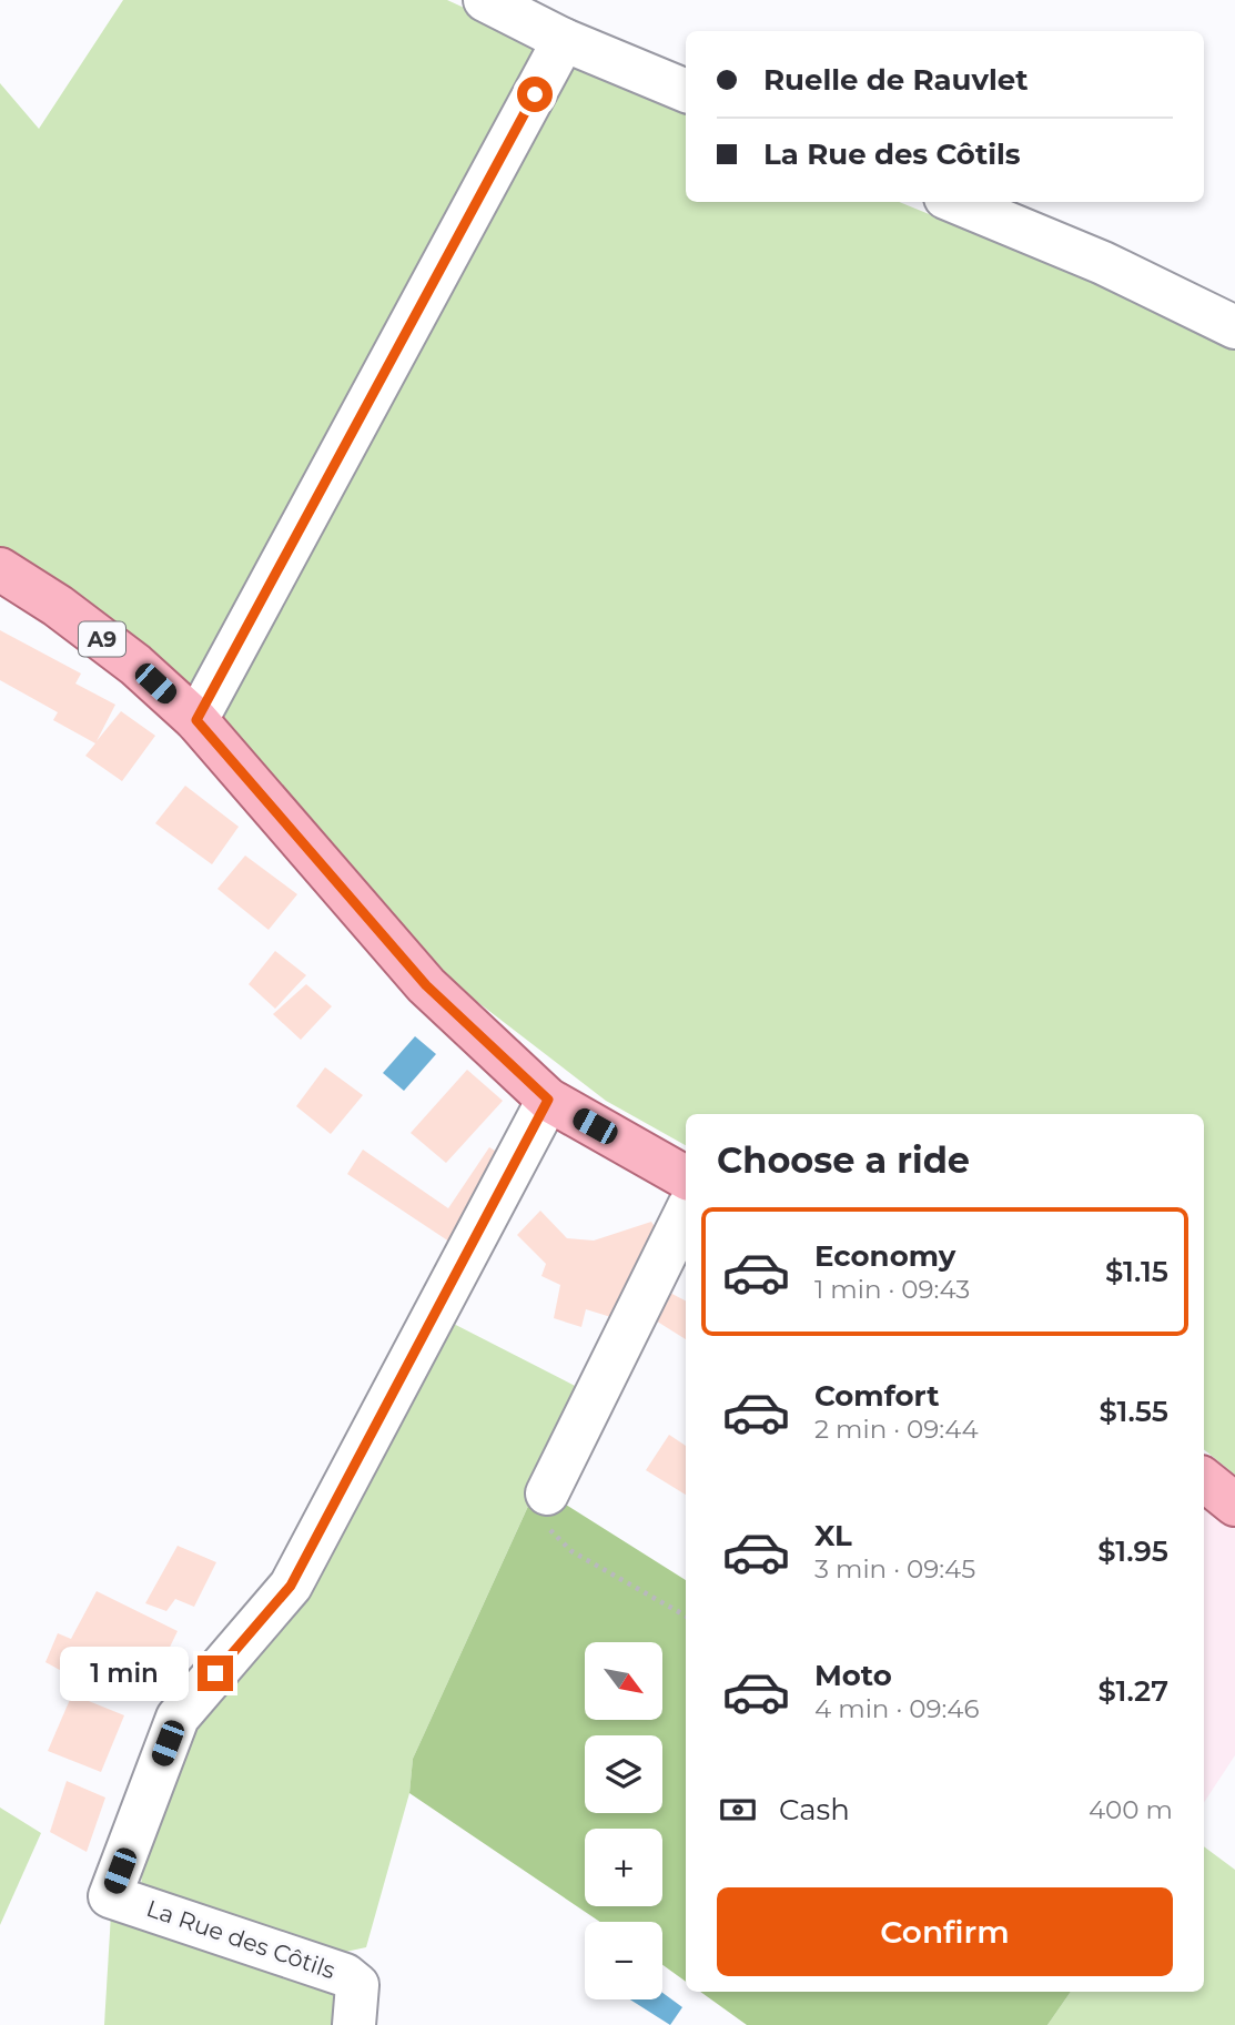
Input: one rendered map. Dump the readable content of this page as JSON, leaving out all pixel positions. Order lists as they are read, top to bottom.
{
  "streets": {
    "main road": ["A9"],
    "street": ["La Rue des Côtils"]
  },
  "crossings": [
    ["A9", "La Rue des Côtils"]
  ],
  "north": "bottom right",
  "page": {
    "banner": ["Ruelle de Rauvlet", "La Rue des Côtils"],
    "heading": "Choose a ride",
    "list": [
      {
        "name": "Economy",
        "note": "1 min · 09:43",
        "value": "$1.15"
      },
      {
        "name": "Comfort",
        "note": "2 min · 09:44",
        "value": "$1.55"
      },
      {
        "name": "XL",
        "note": "3 min · 09:45",
        "value": "$1.95"
      },
      {
        "name": "Moto",
        "note": "4 min · 09:46",
        "value": "$1.27"
      }
    ],
    "map_buttons": ["+", "−"],
    "bubble": "1 min",
    "pay": ["Cash", "400 m"],
    "buttons": "Confirm"
  }
}
